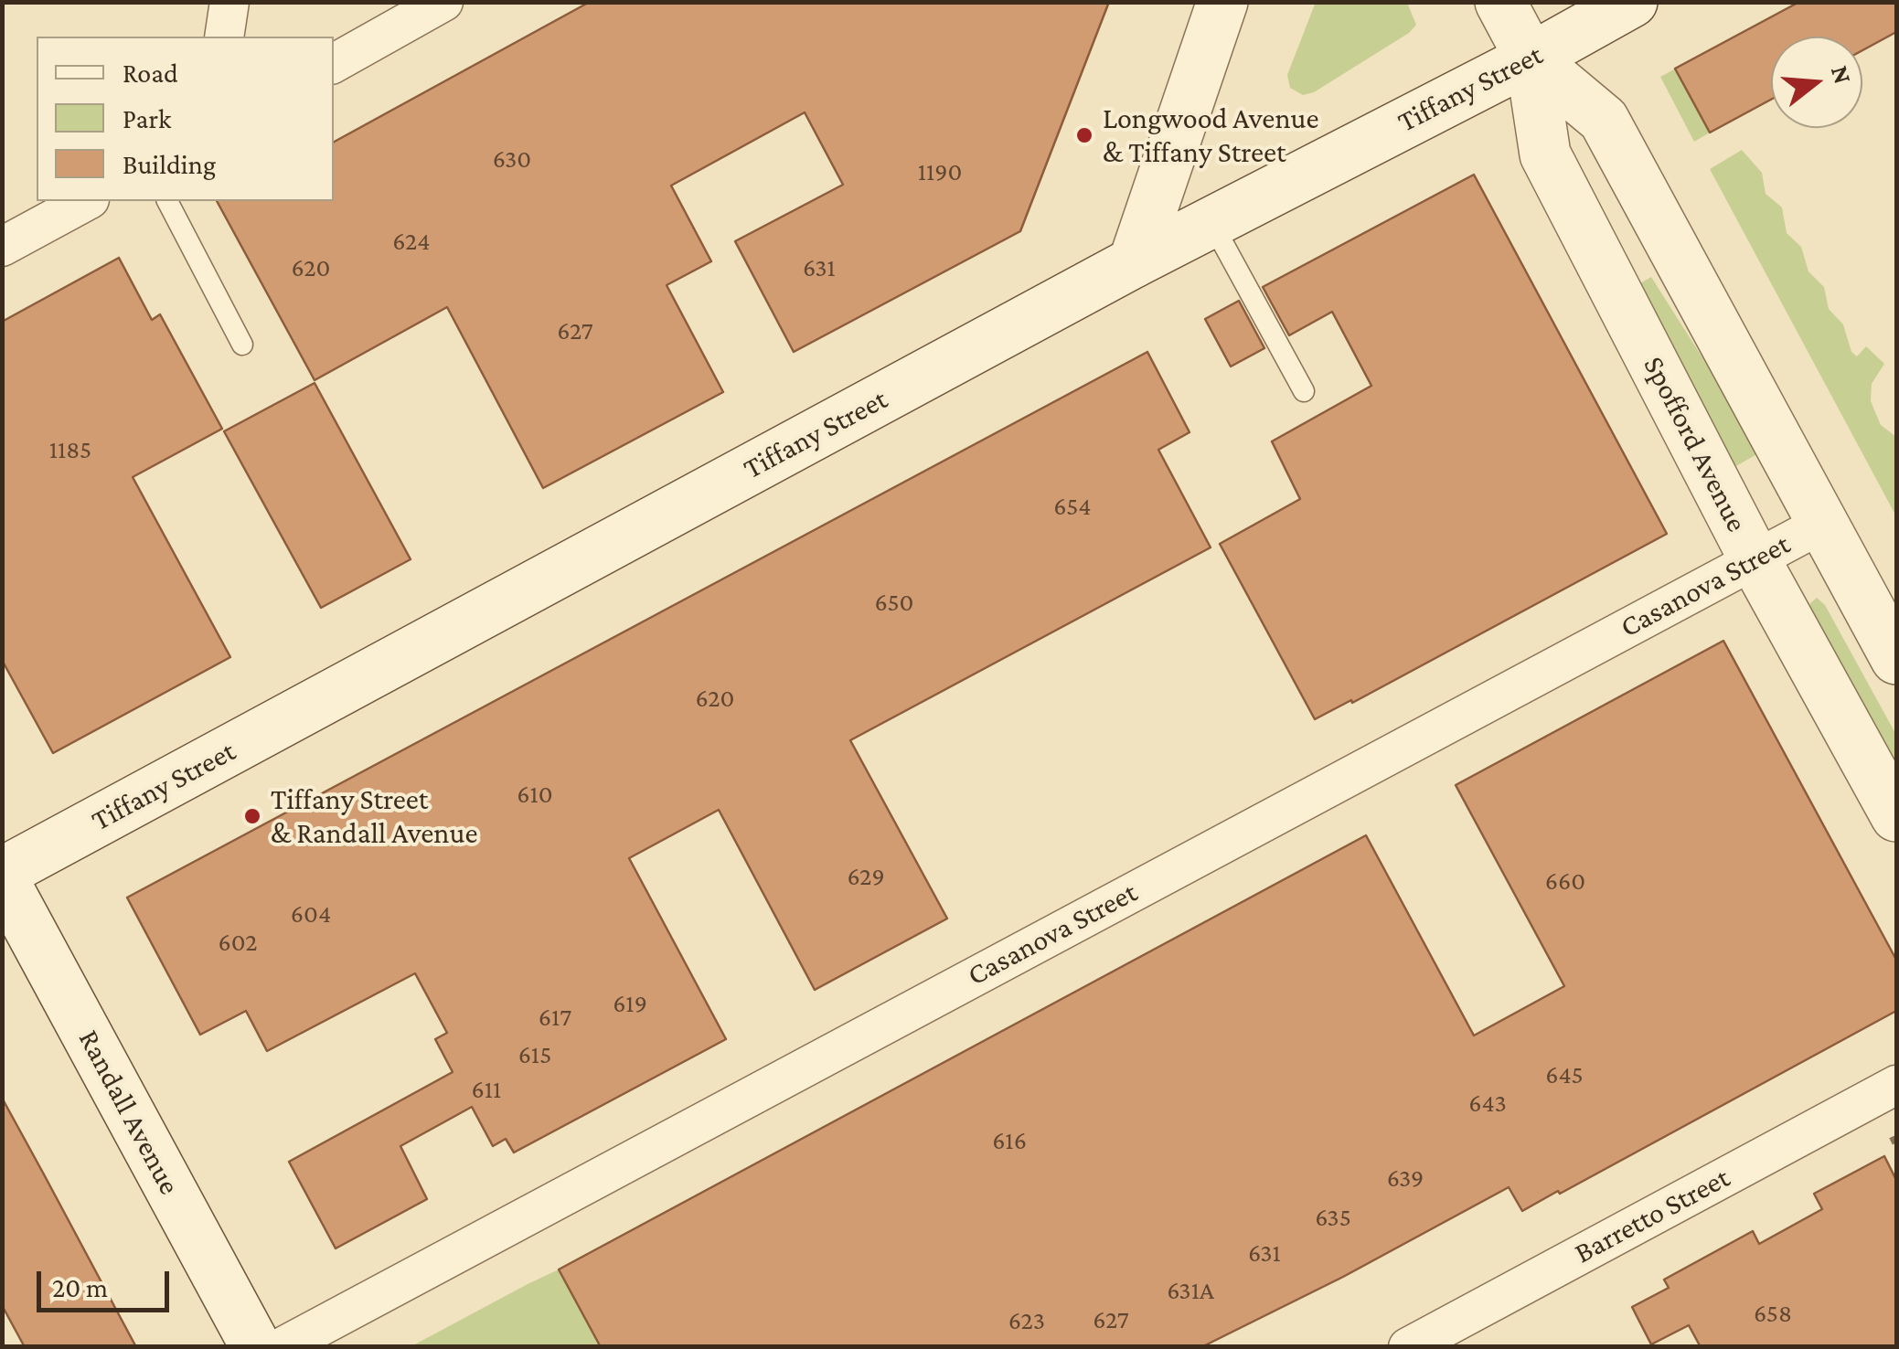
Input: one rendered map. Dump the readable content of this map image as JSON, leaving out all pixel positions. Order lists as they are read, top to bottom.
{
  "streets": {
    "main road": ["Tiffany Street", "Spofford Avenue", "Randall Avenue"],
    "street": ["Casanova Street", "Barretto Street"]
  },
  "crossings": [
    ["Tiffany Street", "Spofford Avenue"],
    ["Tiffany Street", "Randall Avenue"],
    ["Spofford Avenue", "Casanova Street"]
  ],
  "places": ["Longwood Avenue & Tiffany Street", "Tiffany Street & Randall Avenue"],
  "house_numbers": [
    "630",
    "1190",
    "624",
    "620",
    "631",
    "627",
    "1185",
    "654",
    "650",
    "620",
    "610",
    "629",
    "660",
    "604",
    "602",
    "619",
    "617",
    "615",
    "645",
    "611",
    "643",
    "616",
    "639",
    "635",
    "631",
    "631A",
    "658",
    "627",
    "623"
  ],
  "legend": ["Road", "Park", "Building"],
  "scale_bar": "20 m",
  "north": "right"
}
